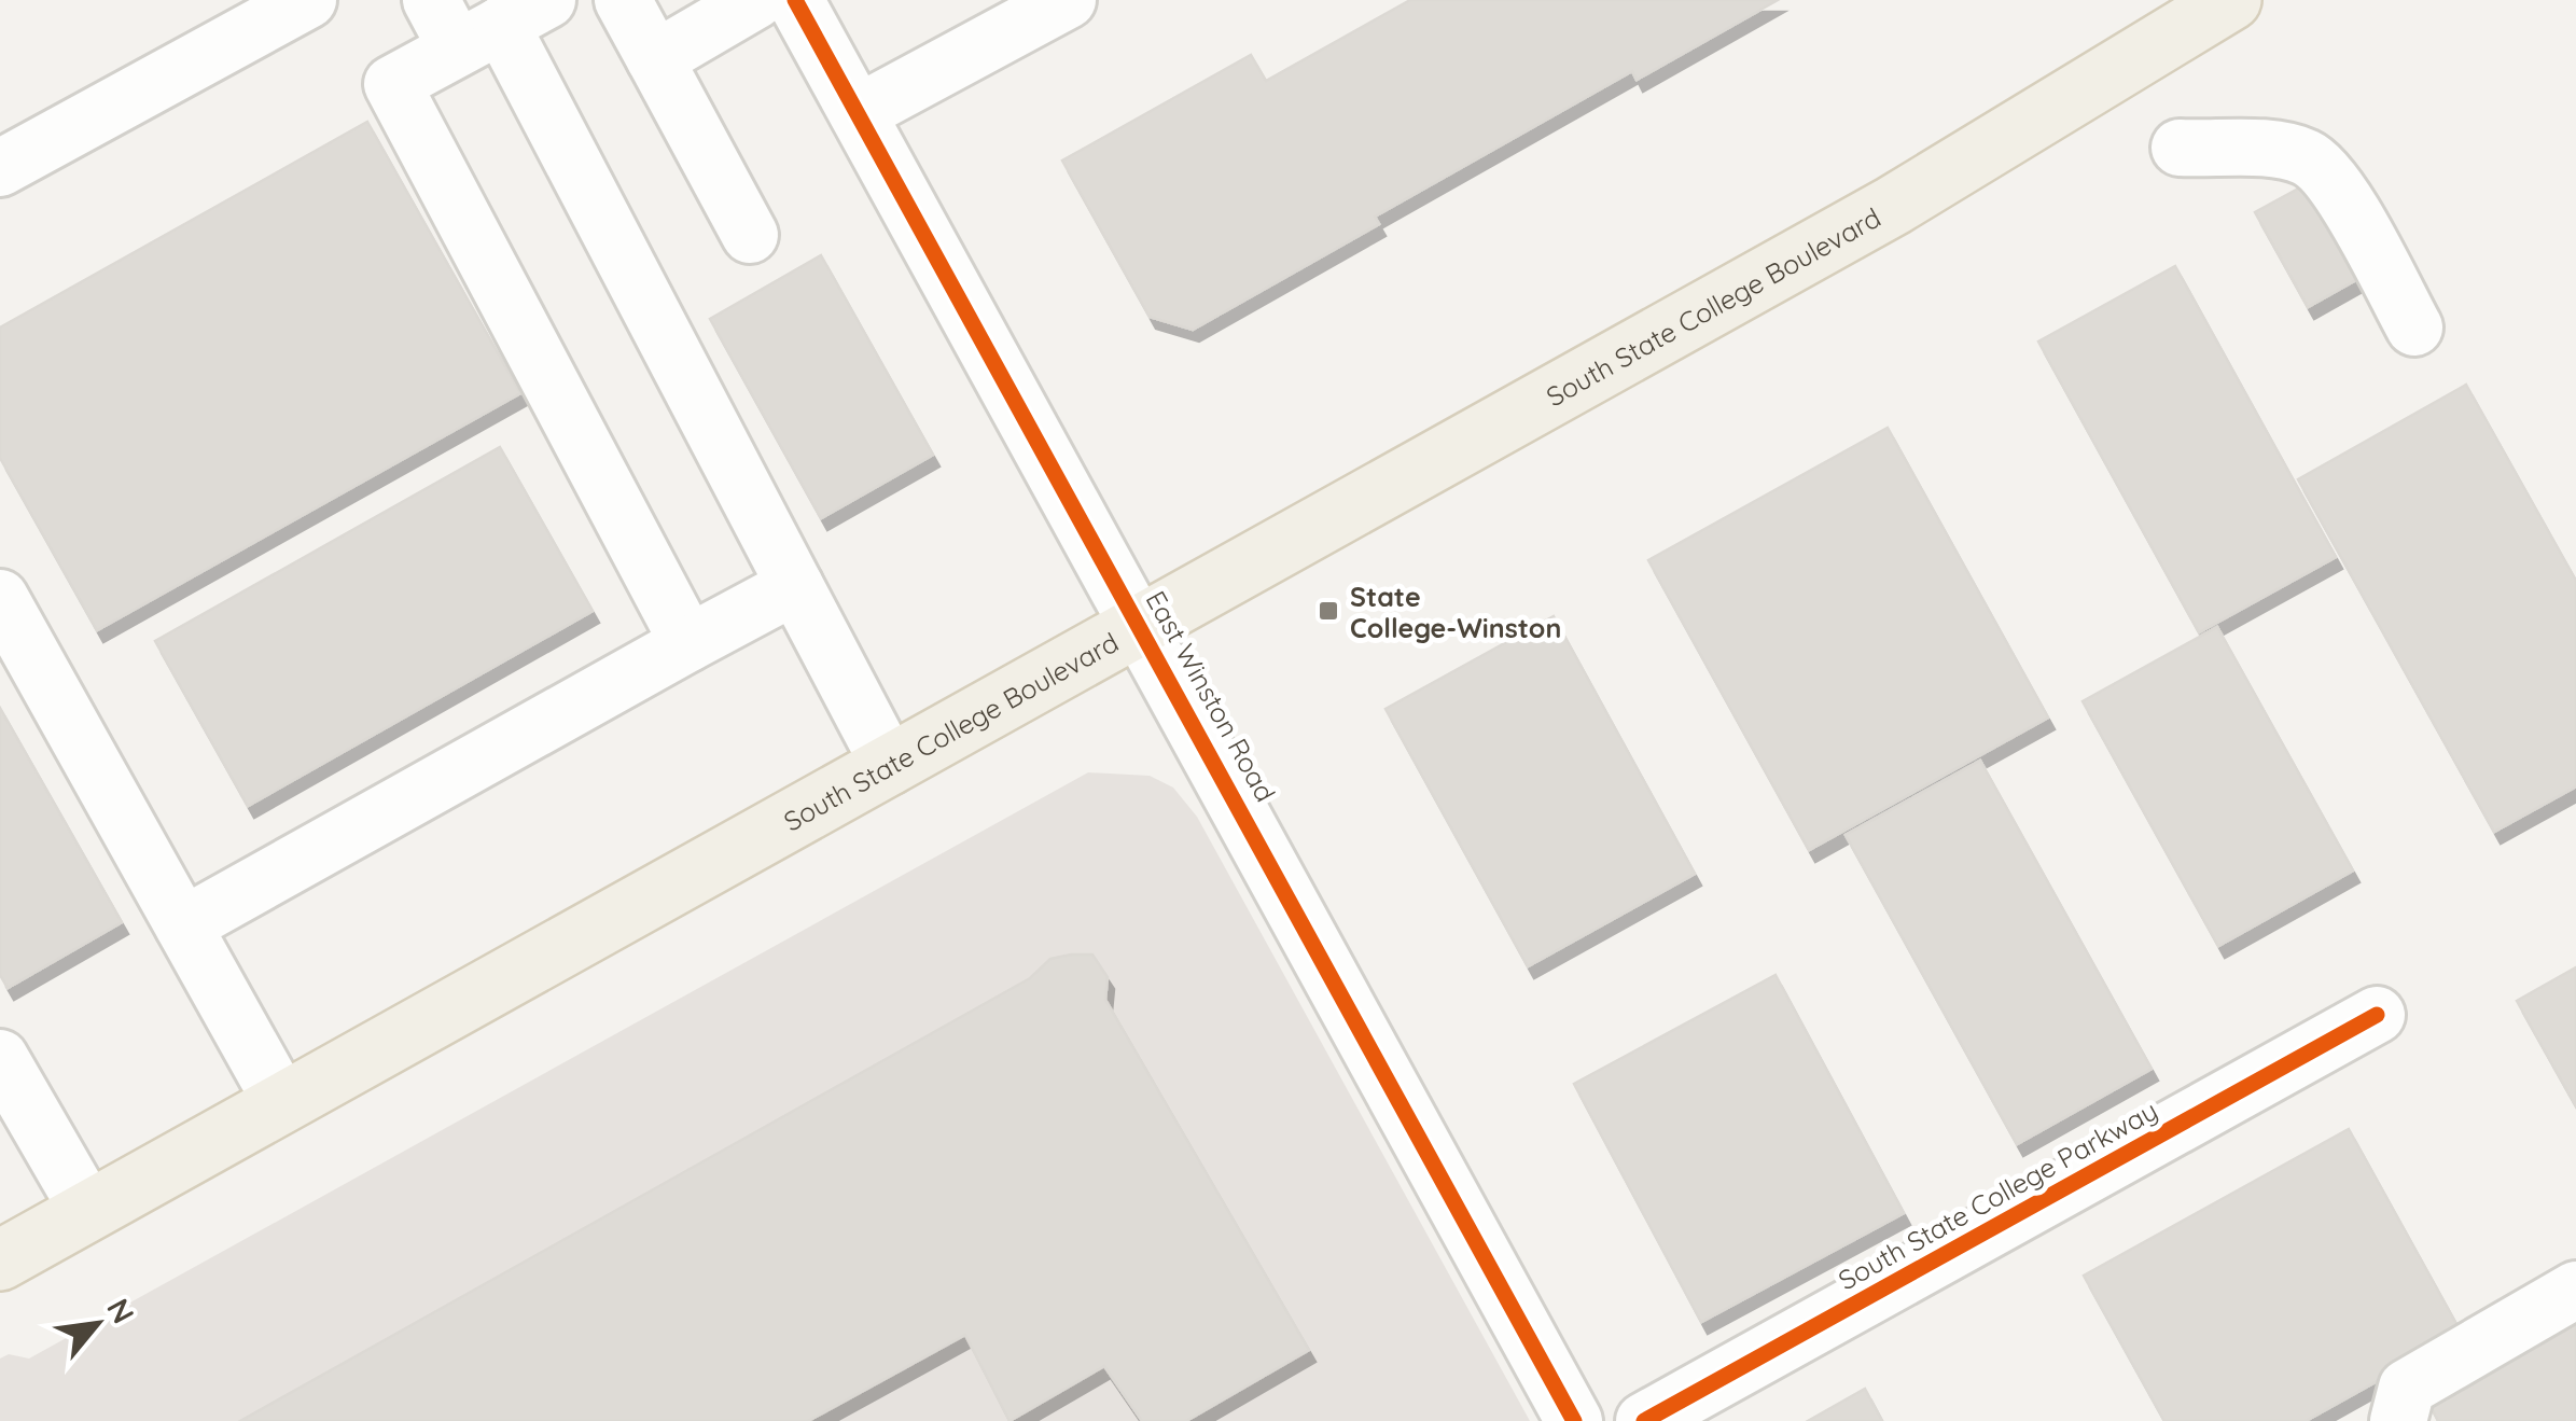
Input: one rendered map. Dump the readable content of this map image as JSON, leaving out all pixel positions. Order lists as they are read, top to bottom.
{
  "streets": {
    "main road": ["South State College Boulevard"],
    "street": ["East Winston Road", "South State College Parkway"]
  },
  "crossings": [
    ["South State College Boulevard", "East Winston Road"]
  ],
  "places": {
    "transit": ["State College-Winston"]
  },
  "north": "top right"
}
